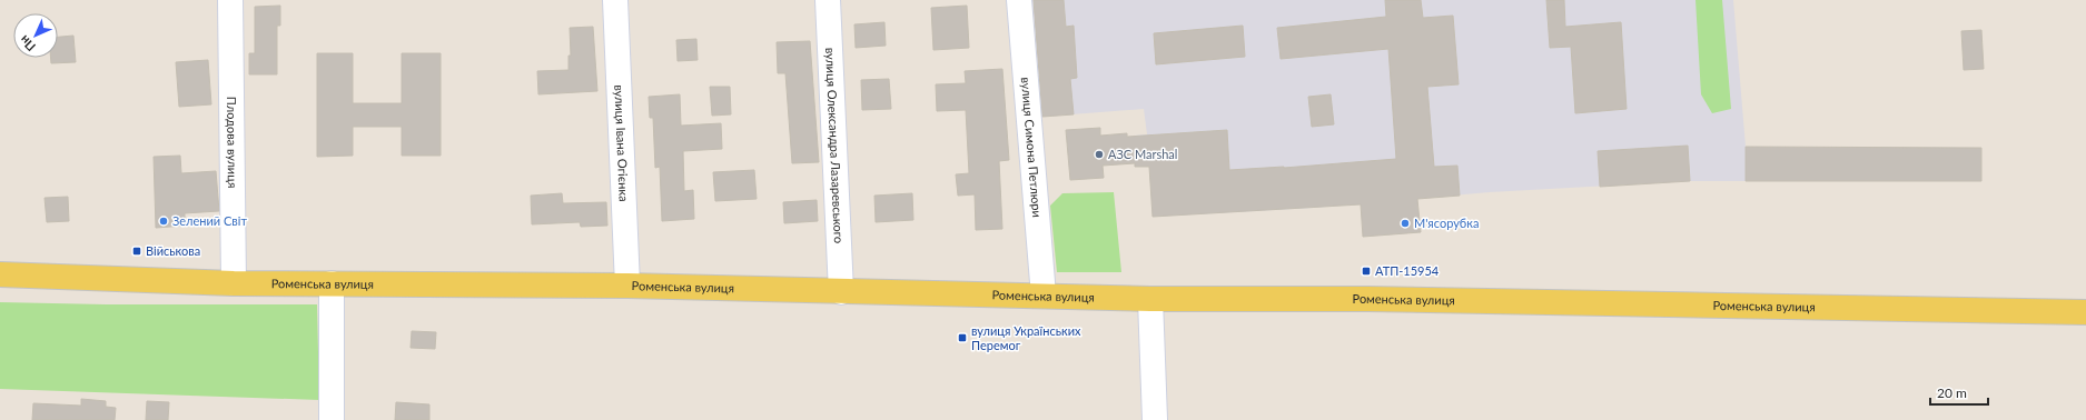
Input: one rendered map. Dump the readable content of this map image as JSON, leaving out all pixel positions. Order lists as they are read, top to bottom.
{
  "streets": {
    "main road": ["Роменська вулиця"],
    "street": [
      "Плодова вулиця",
      "вулиця Івана Огієнка",
      "вулиця Олександра Лазаревського",
      "вулиця Симона Петлюри"
    ]
  },
  "crossings": [
    ["Плодова вулиця", "Роменська вулиця"],
    ["вулиця Івана Огієнка", "Роменська вулиця"],
    ["вулиця Олександра Лазаревського", "Роменська вулиця"],
    ["вулиця Симона Петлюри", "Роменська вулиця"]
  ],
  "places": {
    "other": ["АЗС Marshal", "Зелений Світ", "М'ясорубка"],
    "transit": ["Військова", "АТП-15954", "вулиця Українських Перемог"]
  },
  "scale_bar": "20 m",
  "north": "bottom left"
}
